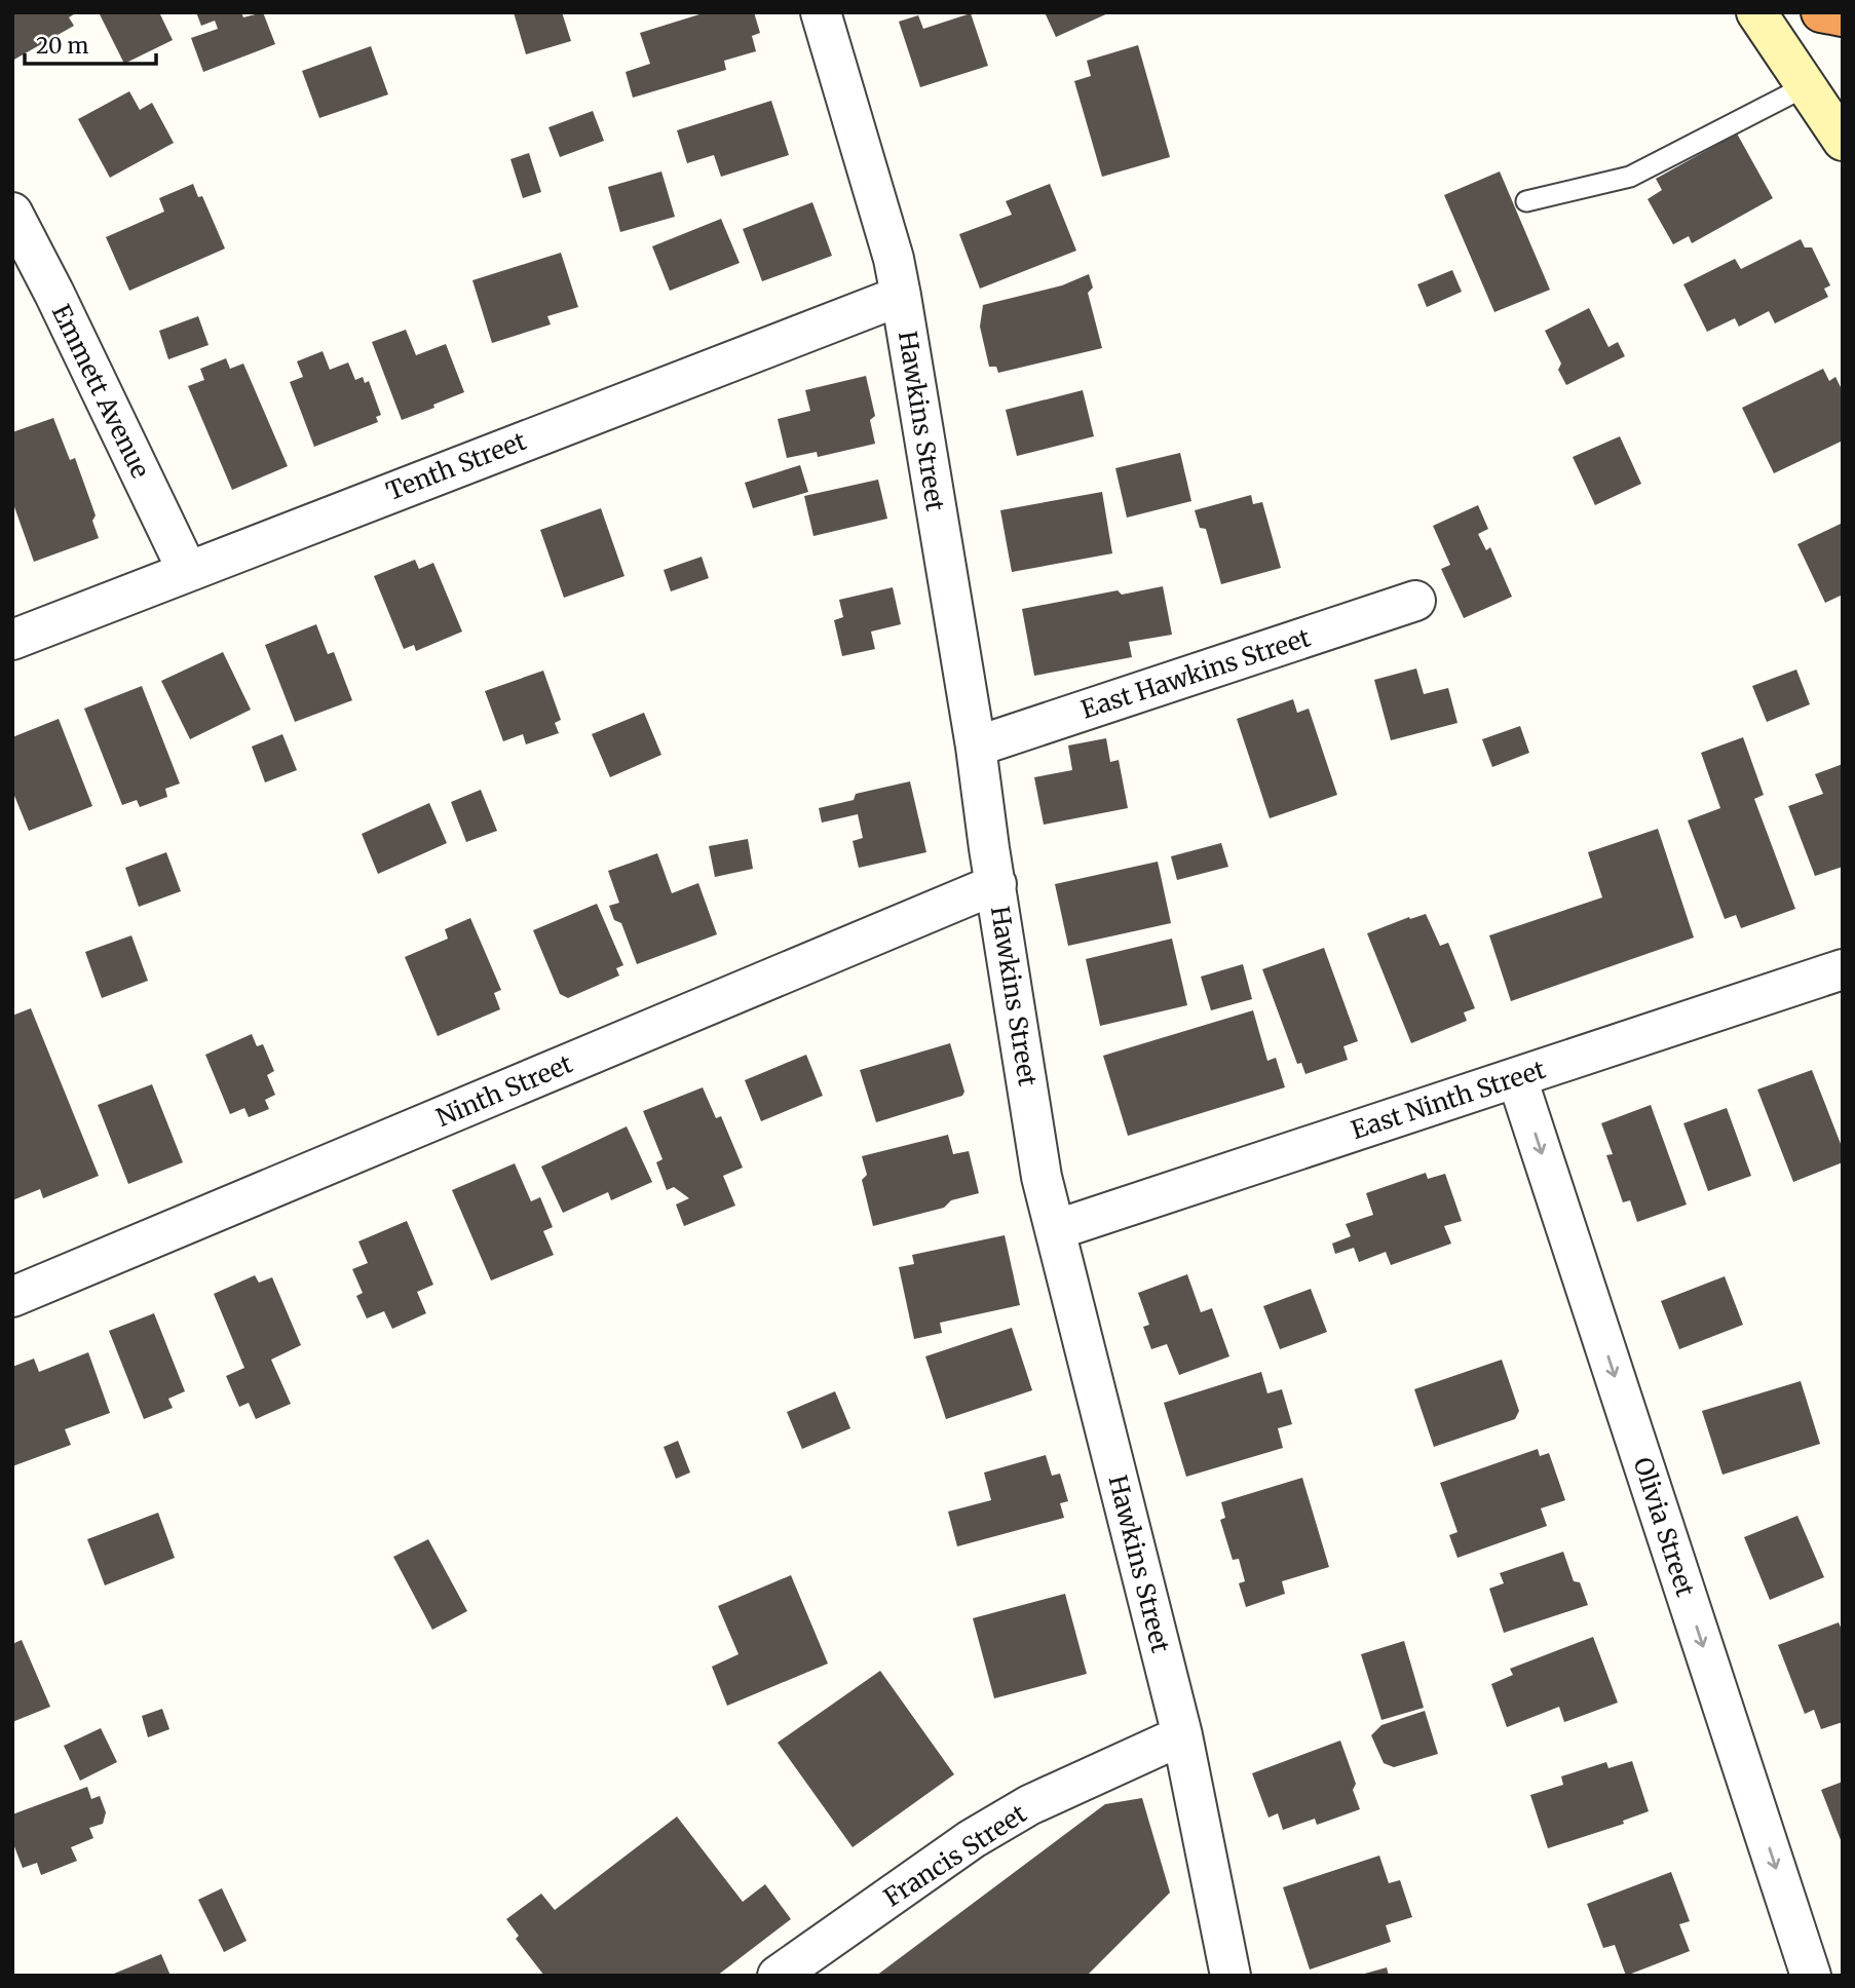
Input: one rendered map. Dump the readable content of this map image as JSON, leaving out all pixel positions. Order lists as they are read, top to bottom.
{
  "streets": {
    "street": [
      "Emmett Avenue",
      "Hawkins Street",
      "Tenth Street",
      "East Hawkins Street",
      "Ninth Street",
      "East Ninth Street",
      "Olivia Street",
      "Francis Street"
    ]
  },
  "crossings": [
    ["Emmett Avenue", "Tenth Street"],
    ["Hawkins Street", "Tenth Street"],
    ["Hawkins Street", "East Hawkins Street"],
    ["Hawkins Street", "Ninth Street"],
    ["Hawkins Street", "East Ninth Street"],
    ["Hawkins Street", "Francis Street"],
    ["East Ninth Street", "Olivia Street"]
  ],
  "one_way": ["Olivia Street"],
  "scale_bar": "20 m"
}
